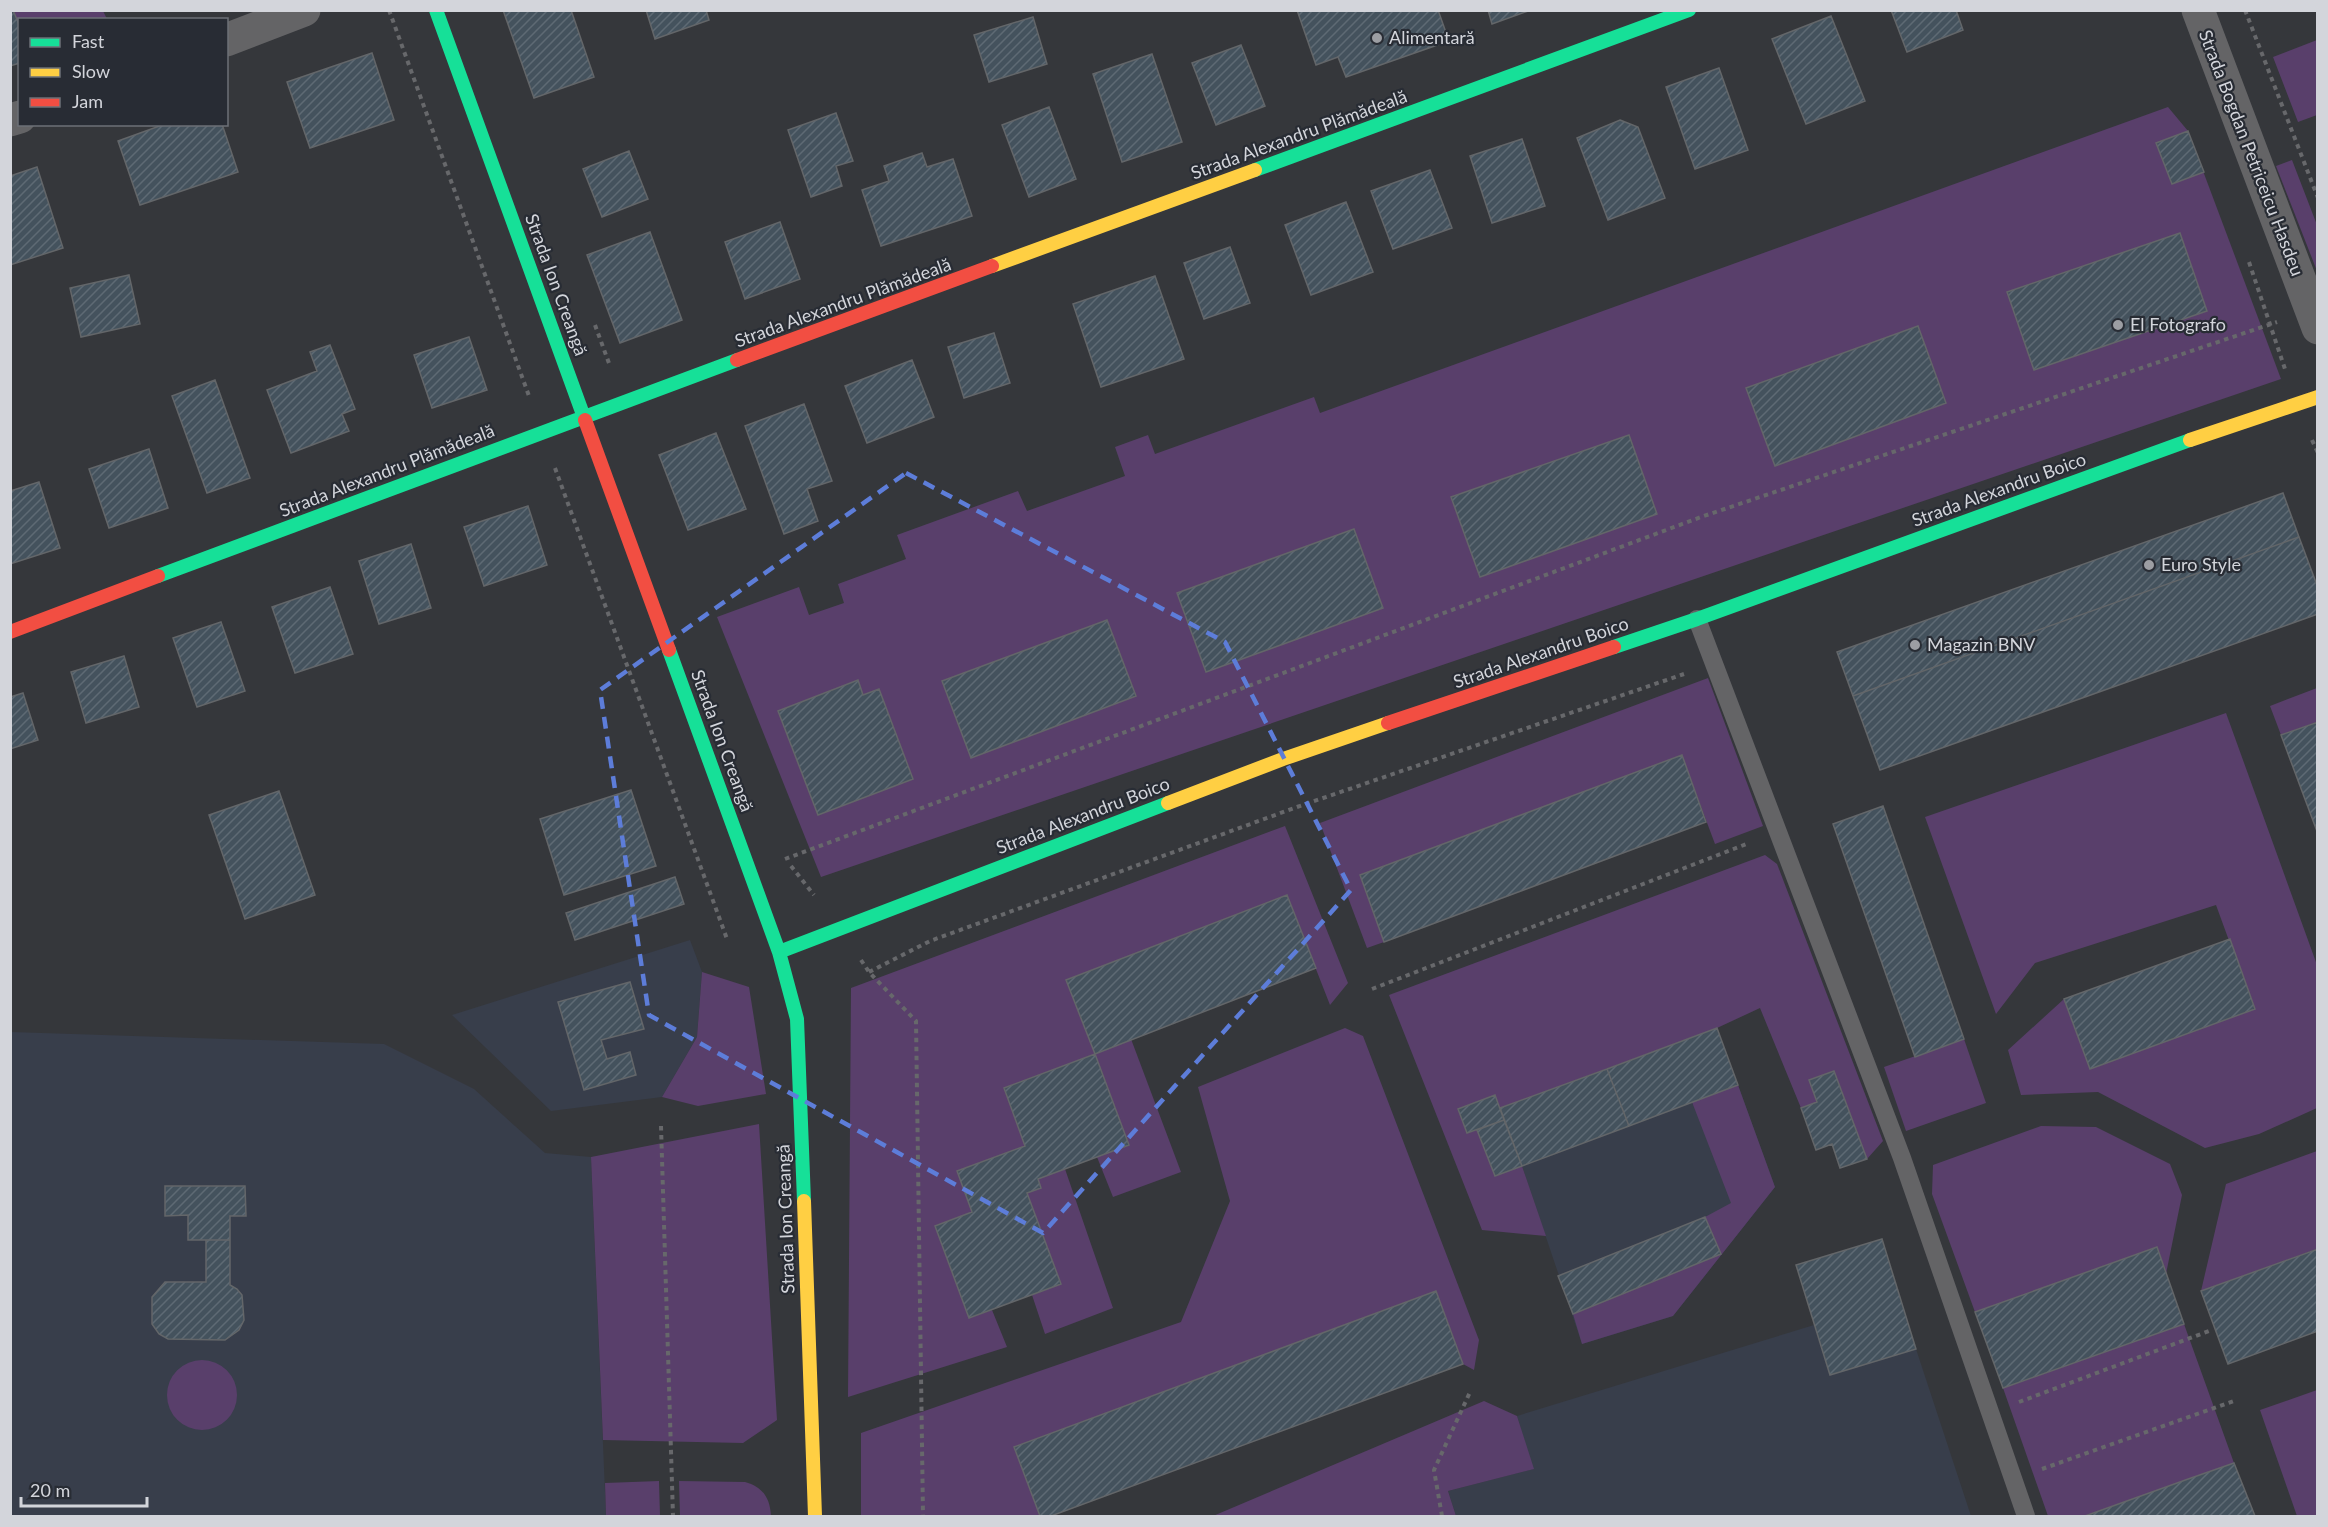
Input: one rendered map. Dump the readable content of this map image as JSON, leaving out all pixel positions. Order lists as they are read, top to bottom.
{
  "streets": {
    "street": [
      "Strada Alexandru Plămădeală",
      "Strada Bogdan Petriceicu Hasdeu",
      "Strada Ion Creangă",
      "Strada Alexandru Boico"
    ]
  },
  "crossings": [
    ["Strada Alexandru Plămădeală", "Strada Ion Creangă"],
    ["Strada Ion Creangă", "Strada Alexandru Boico"]
  ],
  "places": [
    "Alimentară",
    "El Fotografo",
    "Euro Style",
    "Magazin BNV"
  ],
  "legend": ["Fast", "Slow", "Jam"],
  "scale_bar": "20 m"
}
